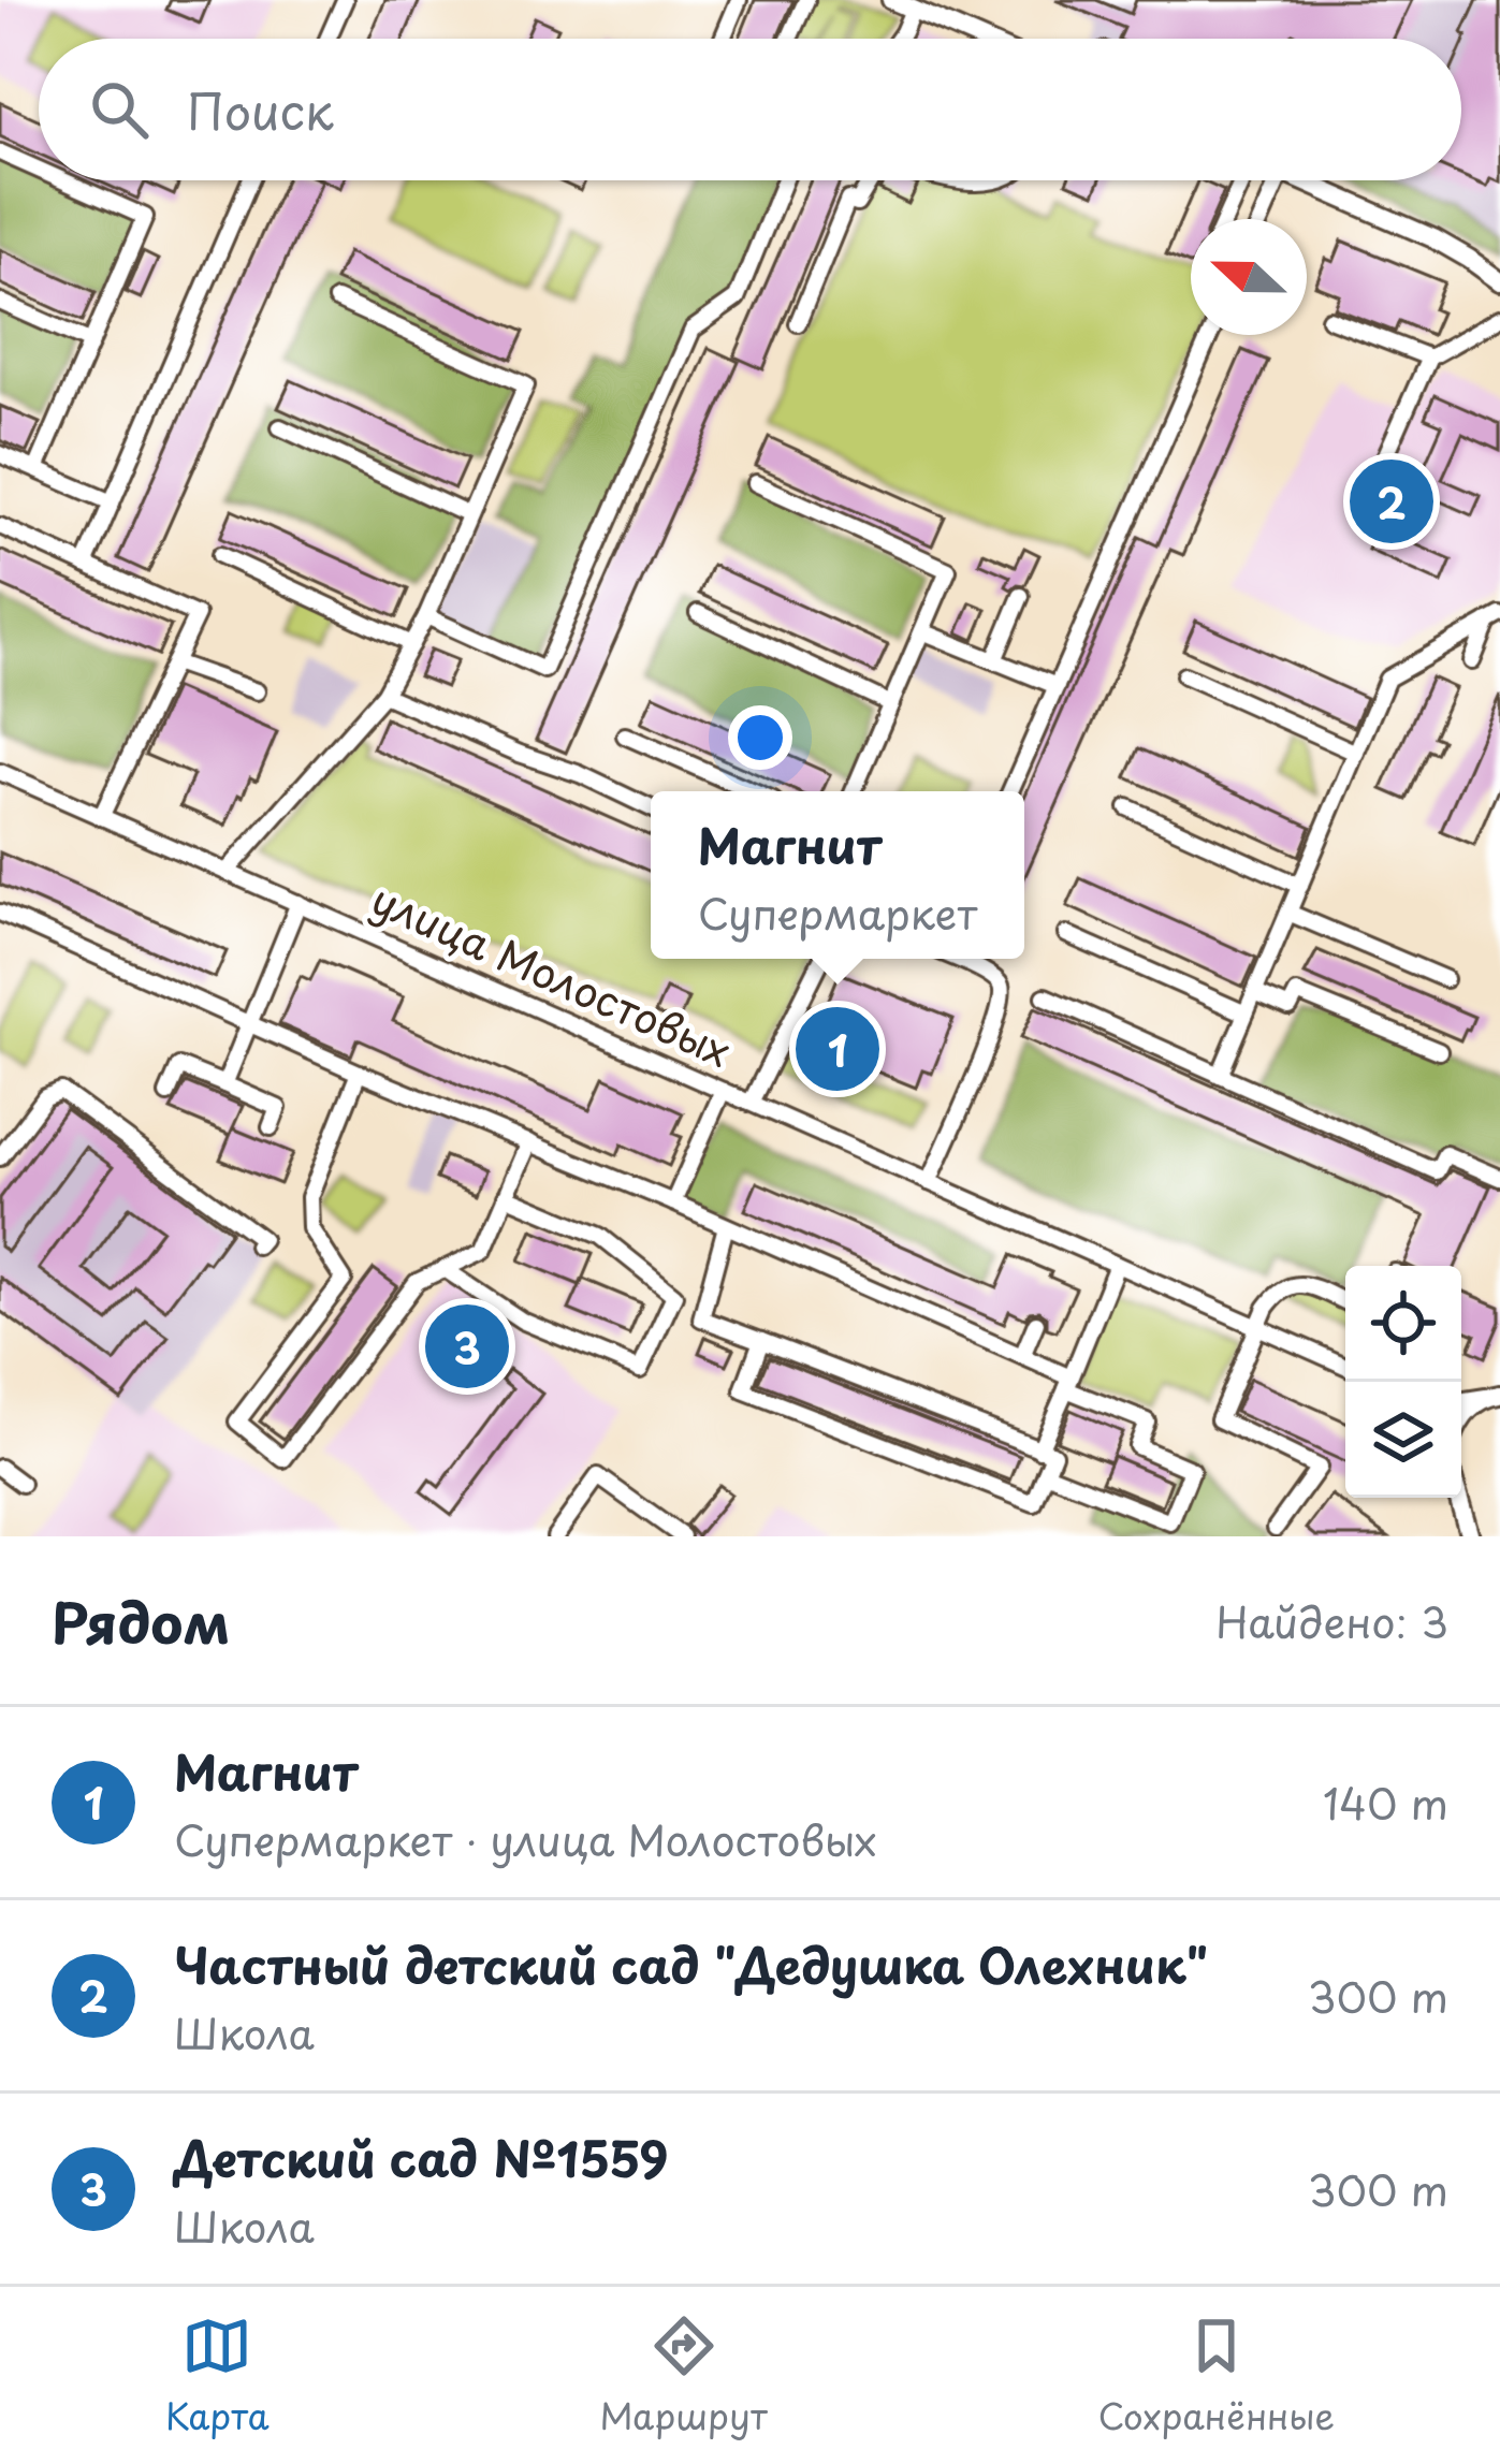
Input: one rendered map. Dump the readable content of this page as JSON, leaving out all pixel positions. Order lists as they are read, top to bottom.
{
  "streets": {
    "street": ["улица Молостовых"]
  },
  "north": "left",
  "page": {
    "search": "Поиск",
    "pins": ["2", "1", "3"],
    "popup": ["Магнит", "Супермаркет"],
    "heading": ["Рядом", "Найдено: 3"],
    "list": [
      {
        "mark": "1",
        "name": "Магнит",
        "note": "Супермаркет · улица Молостовых",
        "value": "140 m"
      },
      {
        "mark": "2",
        "name": "Частный детский сад \"Дедушка Олехник\"",
        "note": "Школа",
        "value": "300 m"
      },
      {
        "mark": "3",
        "name": "Детский сад №1559",
        "note": "Школа",
        "value": "300 m"
      }
    ],
    "nav": ["Карта", "Маршрут", "Сохранённые"]
  }
}
